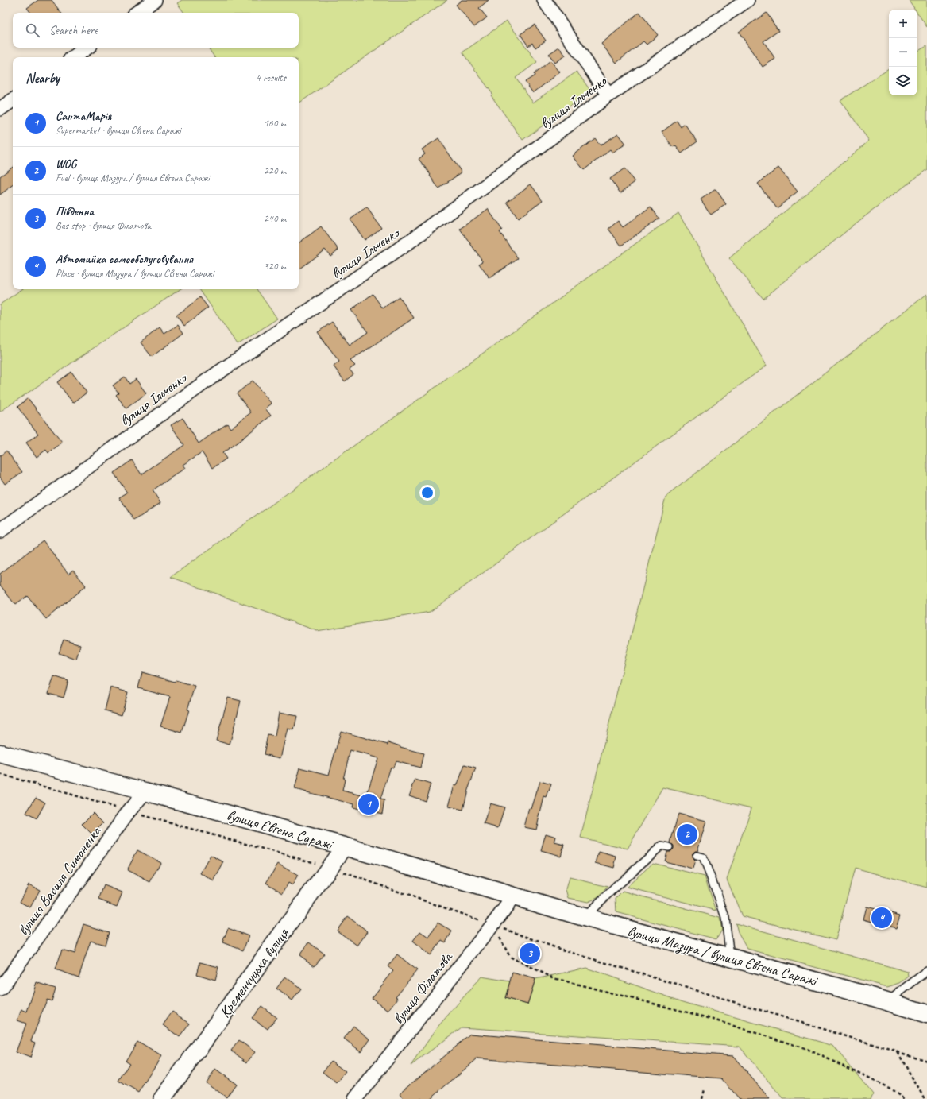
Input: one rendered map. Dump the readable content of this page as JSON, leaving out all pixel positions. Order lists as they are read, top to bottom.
{
  "streets": {
    "main road": ["вулиця Євгена Саражі", "вулиця Мазура / вулиця Євгена Саражі"],
    "street": [
      "вулиця Ільченко",
      "вулиця Василя Симоненка",
      "Кременчуцька вулиця",
      "вулиця Філатова"
    ]
  },
  "crossings": [
    ["вулиця Євгена Саражі", "вулиця Василя Симоненка"],
    ["вулиця Євгена Саражі", "вулиця Мазура / вулиця Євгена Саражі"],
    ["вулиця Євгена Саражі", "Кременчуцька вулиця"],
    ["вулиця Євгена Саражі", "вулиця Філатова"]
  ],
  "page": {
    "map_buttons": ["+", "−"],
    "search": "Search here",
    "heading": ["Nearby", "4 results"],
    "list": [
      {
        "mark": "1",
        "name": "СантаМарія",
        "note": "Supermarket · вулиця Євгена Саражі",
        "value": "160 m"
      },
      {
        "mark": "2",
        "name": "WOG",
        "note": "Fuel · вулиця Мазура / вулиця Євгена Саражі",
        "value": "220 m"
      },
      {
        "mark": "3",
        "name": "Південна",
        "note": "Bus stop · вулиця Філатова",
        "value": "240 m"
      },
      {
        "mark": "4",
        "name": "Автомийка самообслуговування",
        "note": "Place · вулиця Мазура / вулиця Євгена Саражі",
        "value": "320 m"
      }
    ],
    "pins": [
      "1",
      "2",
      "4",
      "3"
    ]
  }
}
